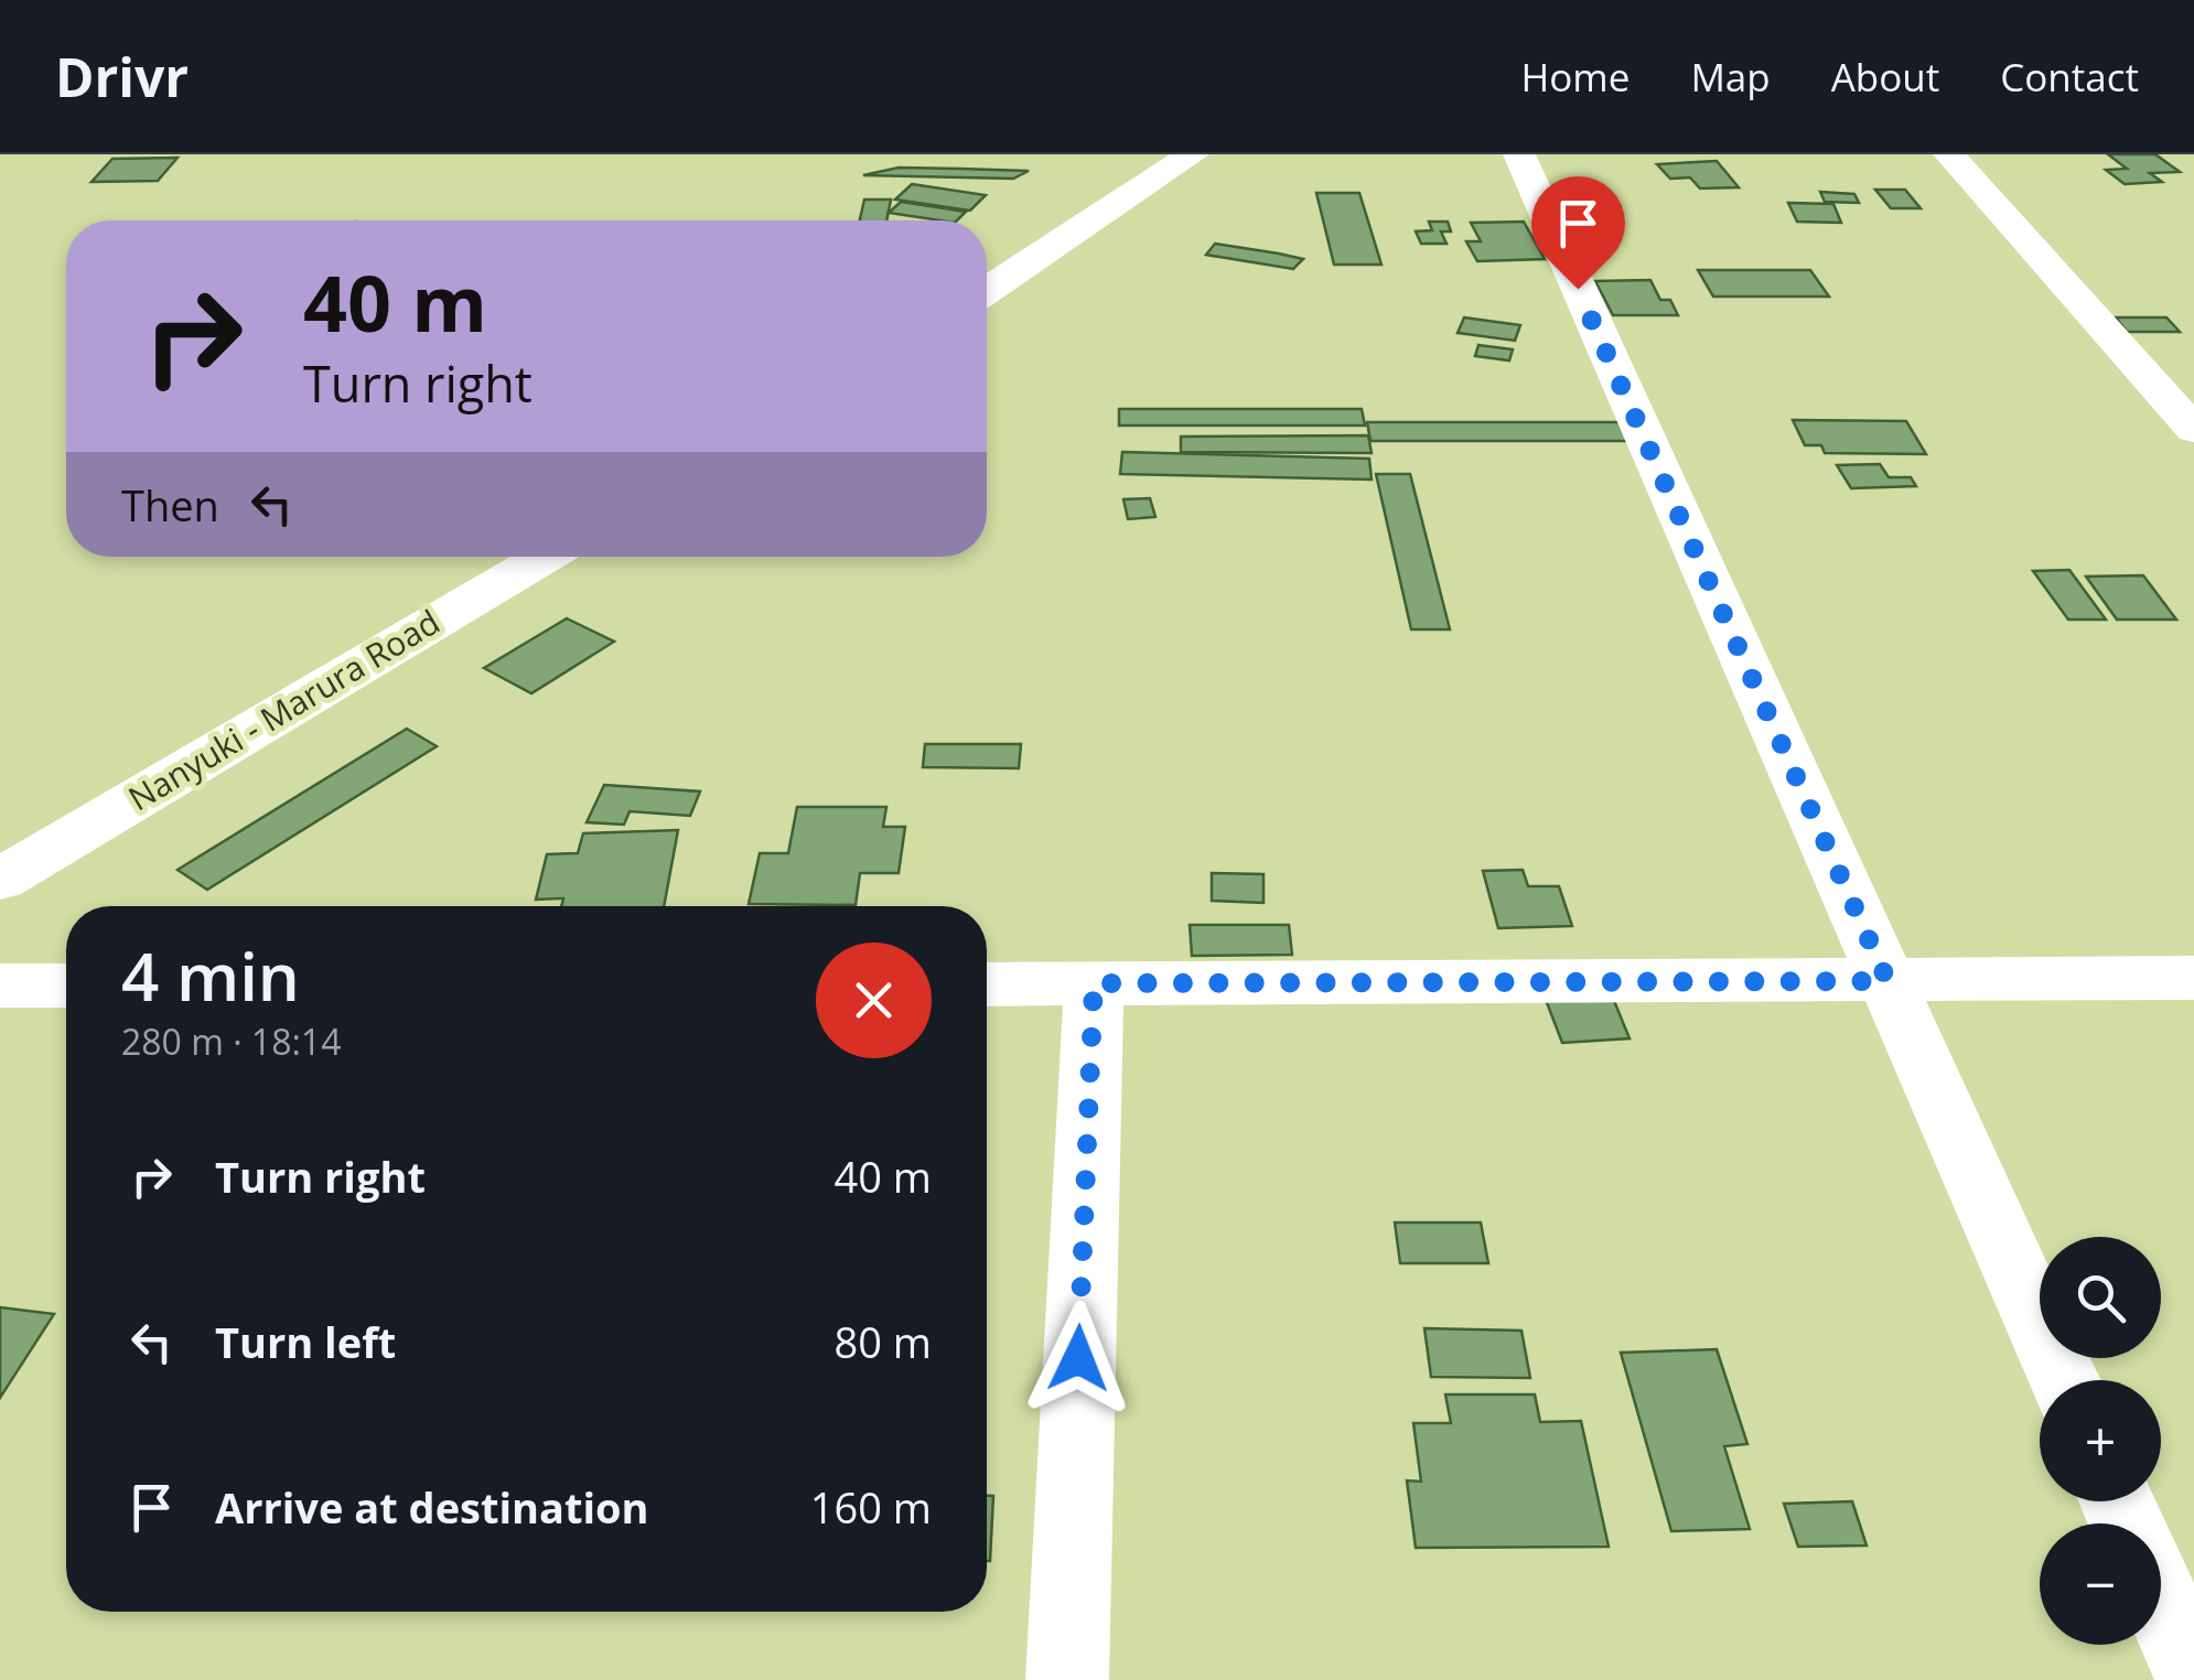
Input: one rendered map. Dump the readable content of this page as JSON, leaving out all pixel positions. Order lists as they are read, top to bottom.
{
  "streets": {
    "street": ["Nanyuki - Marura Road"]
  },
  "page": {
    "header": "Drivr",
    "nav": [
      "Home",
      "Map",
      "About",
      "Contact"
    ],
    "turn": ["40 m", "Turn right"],
    "then": "Then",
    "heading": ["4 min", "280 m · 18:14"],
    "list": [
      {
        "name": "Turn right",
        "value": "40 m"
      },
      {
        "name": "Turn left",
        "value": "80 m"
      },
      {
        "name": "Arrive at destination",
        "value": "160 m"
      }
    ],
    "map_buttons": ["+", "−"]
  }
}
